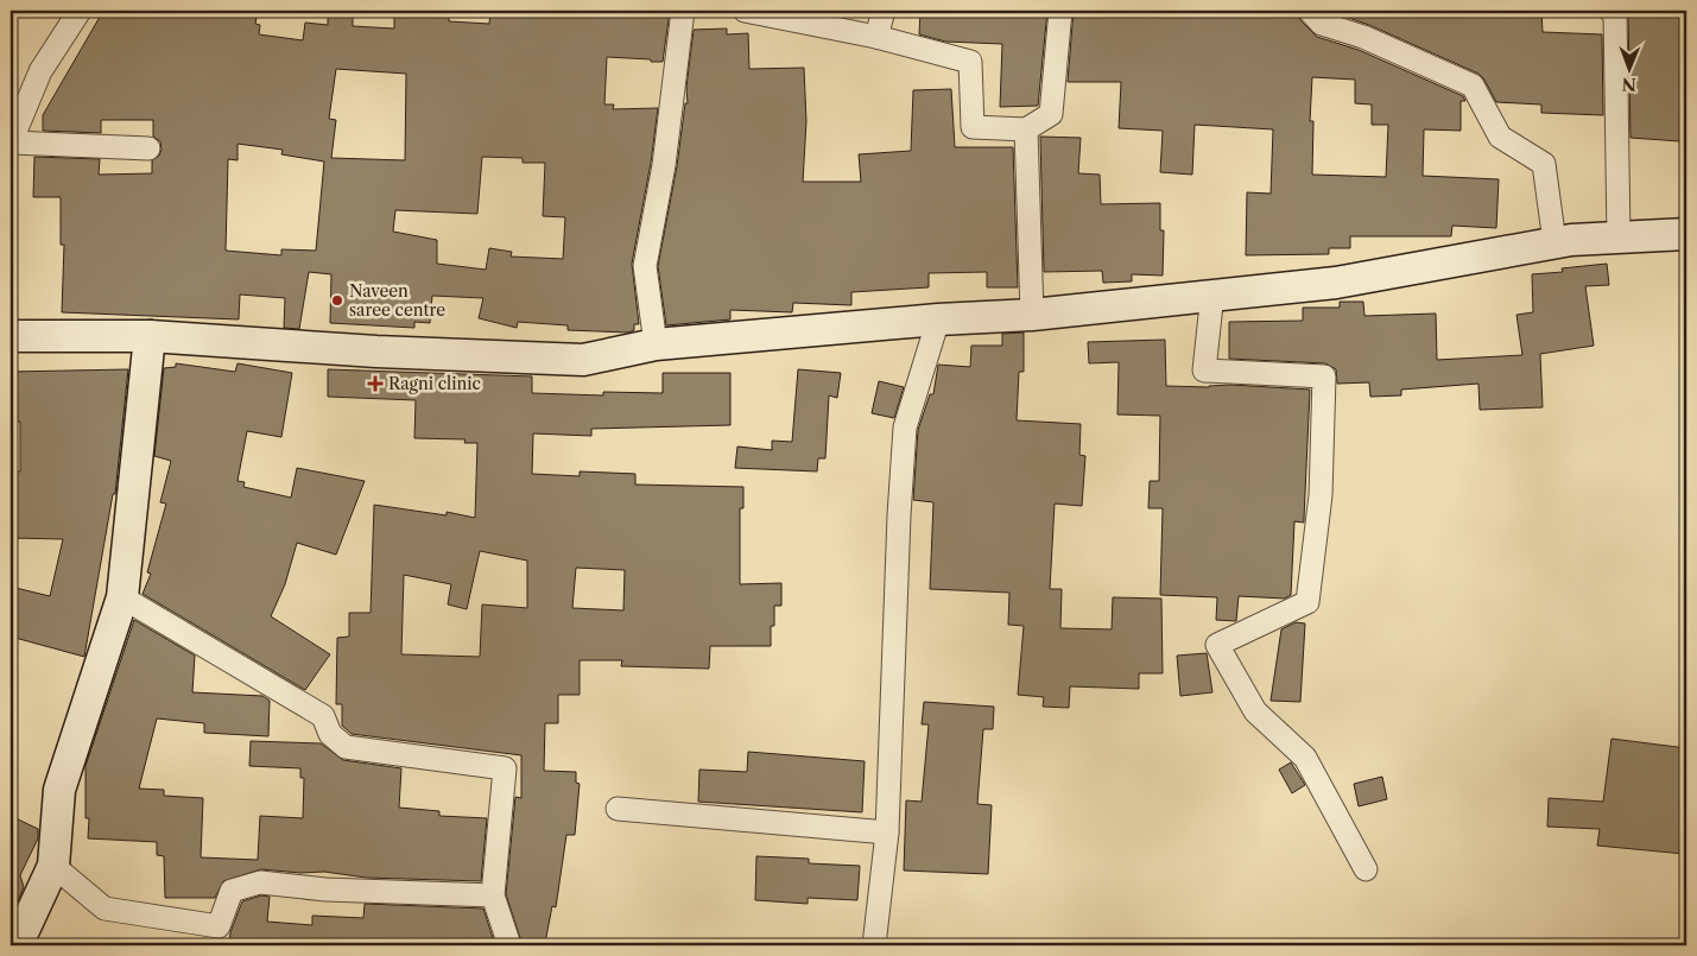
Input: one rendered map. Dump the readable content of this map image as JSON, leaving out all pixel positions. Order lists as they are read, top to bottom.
{
  "places": {
    "other": ["Naveen saree centre"],
    "health": ["Ragni clinic"]
  },
  "north": "bottom"
}
